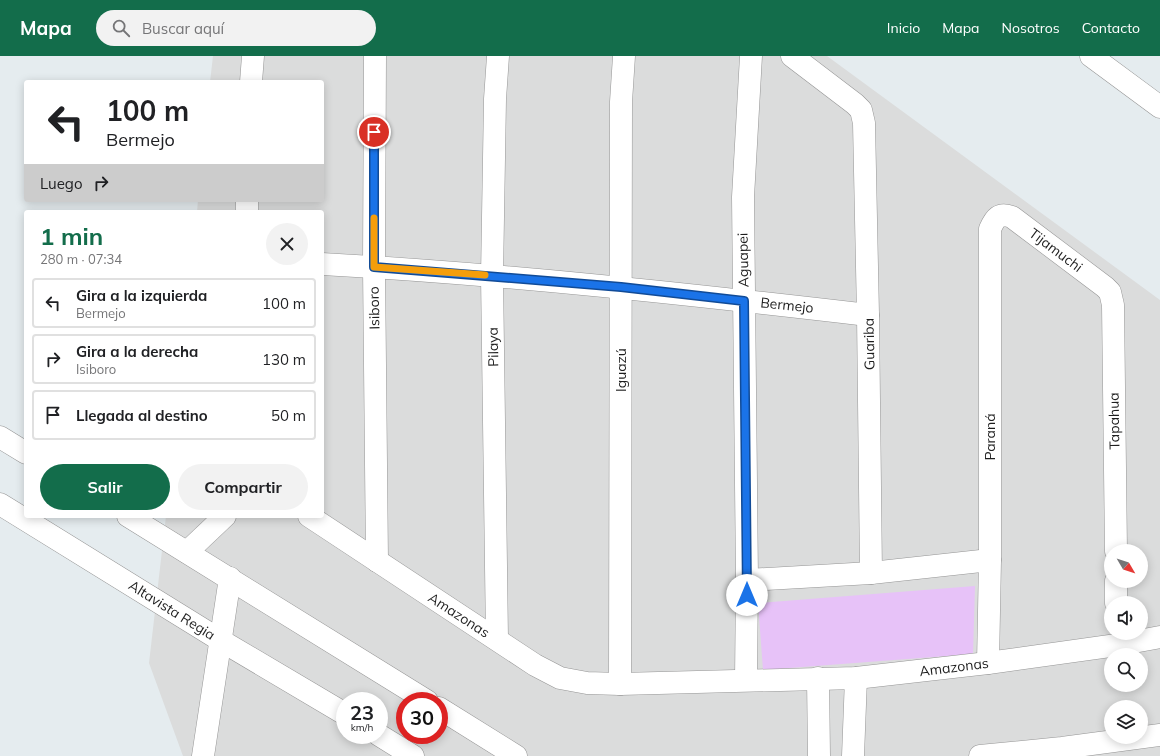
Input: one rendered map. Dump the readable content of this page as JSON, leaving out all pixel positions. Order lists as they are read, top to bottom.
{
  "streets": {
    "street": [
      "Tijamuchi",
      "Aguapei",
      "Bermejo",
      "Isiboro",
      "Guariba",
      "Pilaya",
      "Iguazú",
      "Tapahua",
      "Paraná",
      "Altavista Regia",
      "Amazonas"
    ]
  },
  "crossings": [
    ["Tijamuchi", "Tapahua"],
    ["Tijamuchi", "Paraná"],
    ["Aguapei", "Bermejo"],
    ["Aguapei", "Amazonas"],
    ["Bermejo", "Isiboro"],
    ["Bermejo", "Guariba"],
    ["Bermejo", "Pilaya"],
    ["Bermejo", "Iguazú"],
    ["Isiboro", "Amazonas"],
    ["Pilaya", "Amazonas"],
    ["Iguazú", "Amazonas"],
    ["Paraná", "Amazonas"]
  ],
  "north": "bottom right",
  "page": {
    "header": "Mapa",
    "search": "Buscar aquí",
    "nav": [
      "Inicio",
      "Mapa",
      "Nosotros",
      "Contacto"
    ],
    "turn": ["100 m", "Bermejo"],
    "then": "Luego",
    "heading": ["1 min", "280 m · 07:34"],
    "list": [
      {
        "name": "Gira a la izquierda",
        "note": "Bermejo",
        "value": "100 m"
      },
      {
        "name": "Gira a la derecha",
        "note": "Isiboro",
        "value": "130 m"
      },
      {
        "name": "Llegada al destino",
        "value": "50 m"
      }
    ],
    "buttons": ["Salir", "Compartir"],
    "speed": "23 km/h",
    "limit": "30"
  }
}
